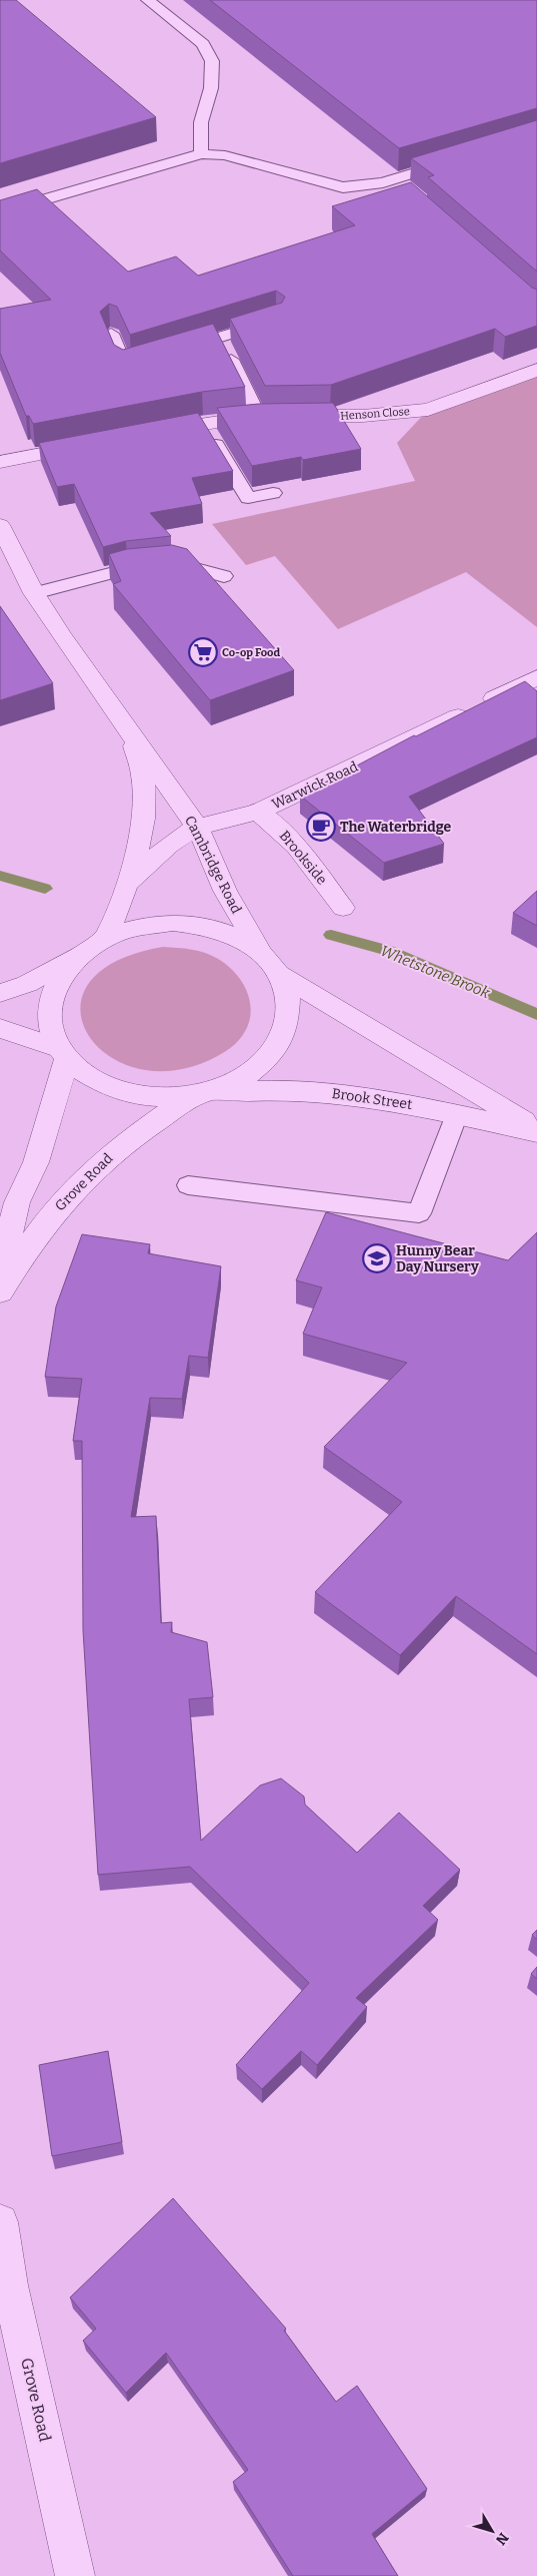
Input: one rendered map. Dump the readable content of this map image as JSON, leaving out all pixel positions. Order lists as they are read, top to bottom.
{
  "streets": {
    "street": [
      "Henson Close",
      "Warwick Road",
      "Brookside",
      "Cambridge Road",
      "Brook Street",
      "Grove Road"
    ]
  },
  "crossings": [
    ["Warwick Road", "Brookside"],
    ["Warwick Road", "Cambridge Road"],
    ["Brook Street", "Grove Road"]
  ],
  "water": ["Whetstone Brook"],
  "places": {
    "supermarket": ["Co-op Food"],
    "cafe": ["The Waterbridge"],
    "school or university": ["Hunny Bear Day Nursery"]
  },
  "north": "bottom right"
}
